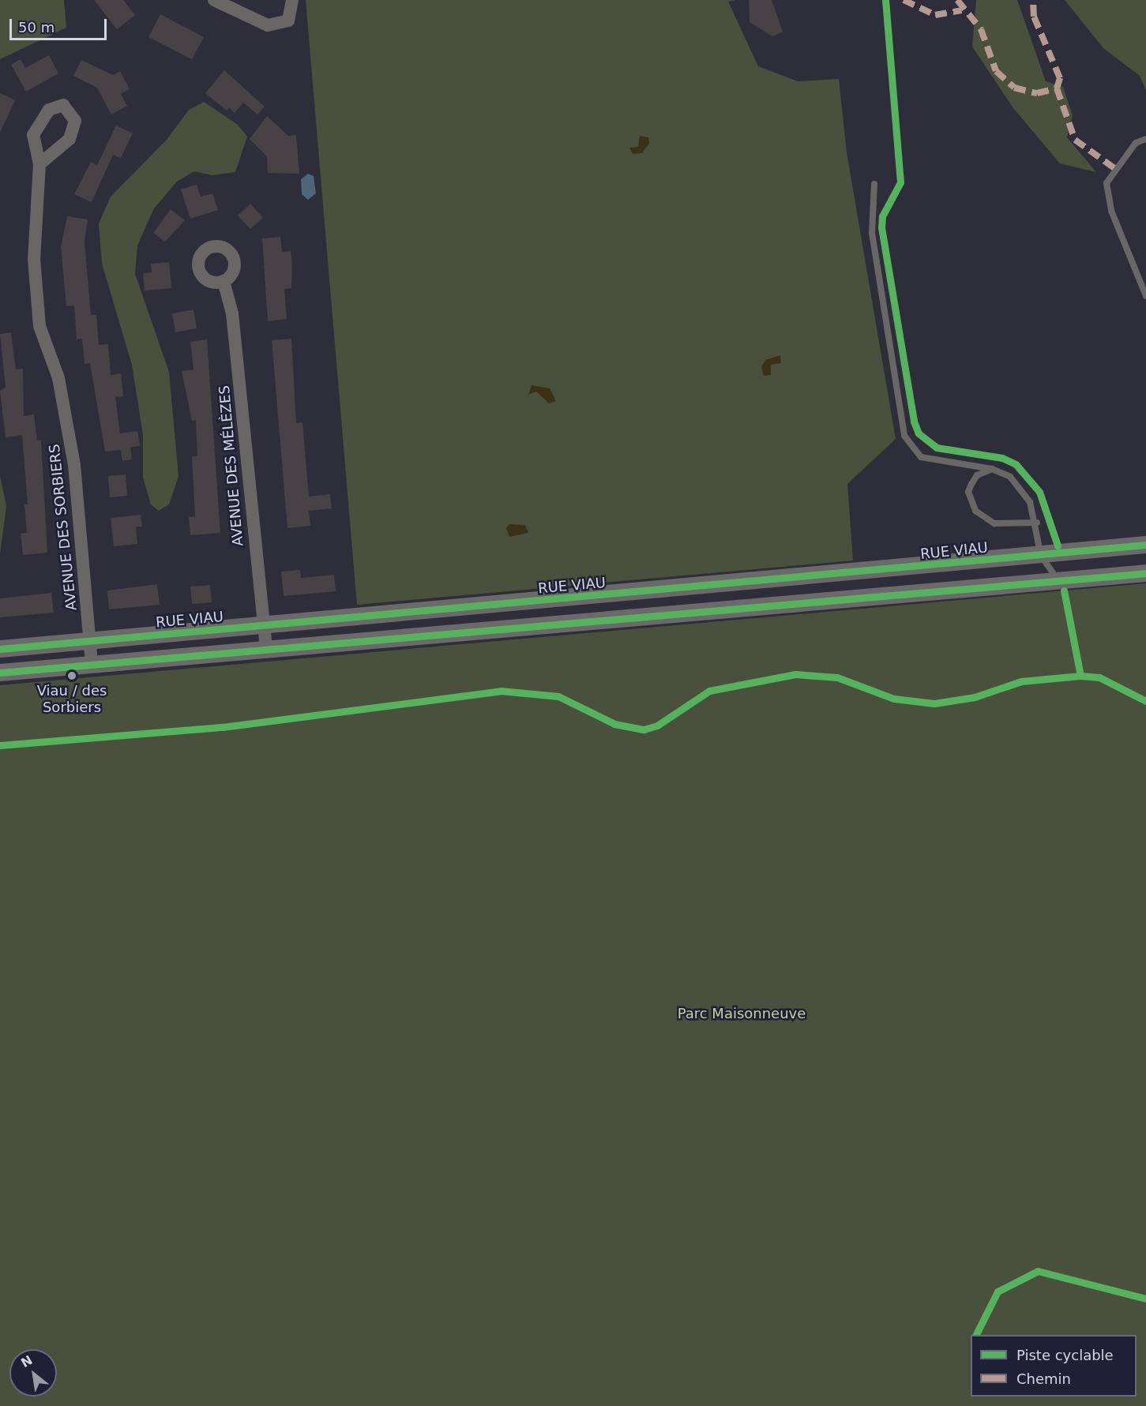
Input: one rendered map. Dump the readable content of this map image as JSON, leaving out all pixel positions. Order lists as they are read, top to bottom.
{
  "streets": {
    "main road": ["RUE VIAU"],
    "street": ["AVENUE DES MÉLÈZES", "AVENUE DES SORBIERS"]
  },
  "crossings": [
    ["AVENUE DES MÉLÈZES", "RUE VIAU"],
    ["AVENUE DES SORBIERS", "RUE VIAU"]
  ],
  "parks": ["Parc Maisonneuve"],
  "places": ["Viau / des Sorbiers"],
  "legend": ["Piste cyclable", "Chemin"],
  "scale_bar": "50 m",
  "north": "top left"
}
